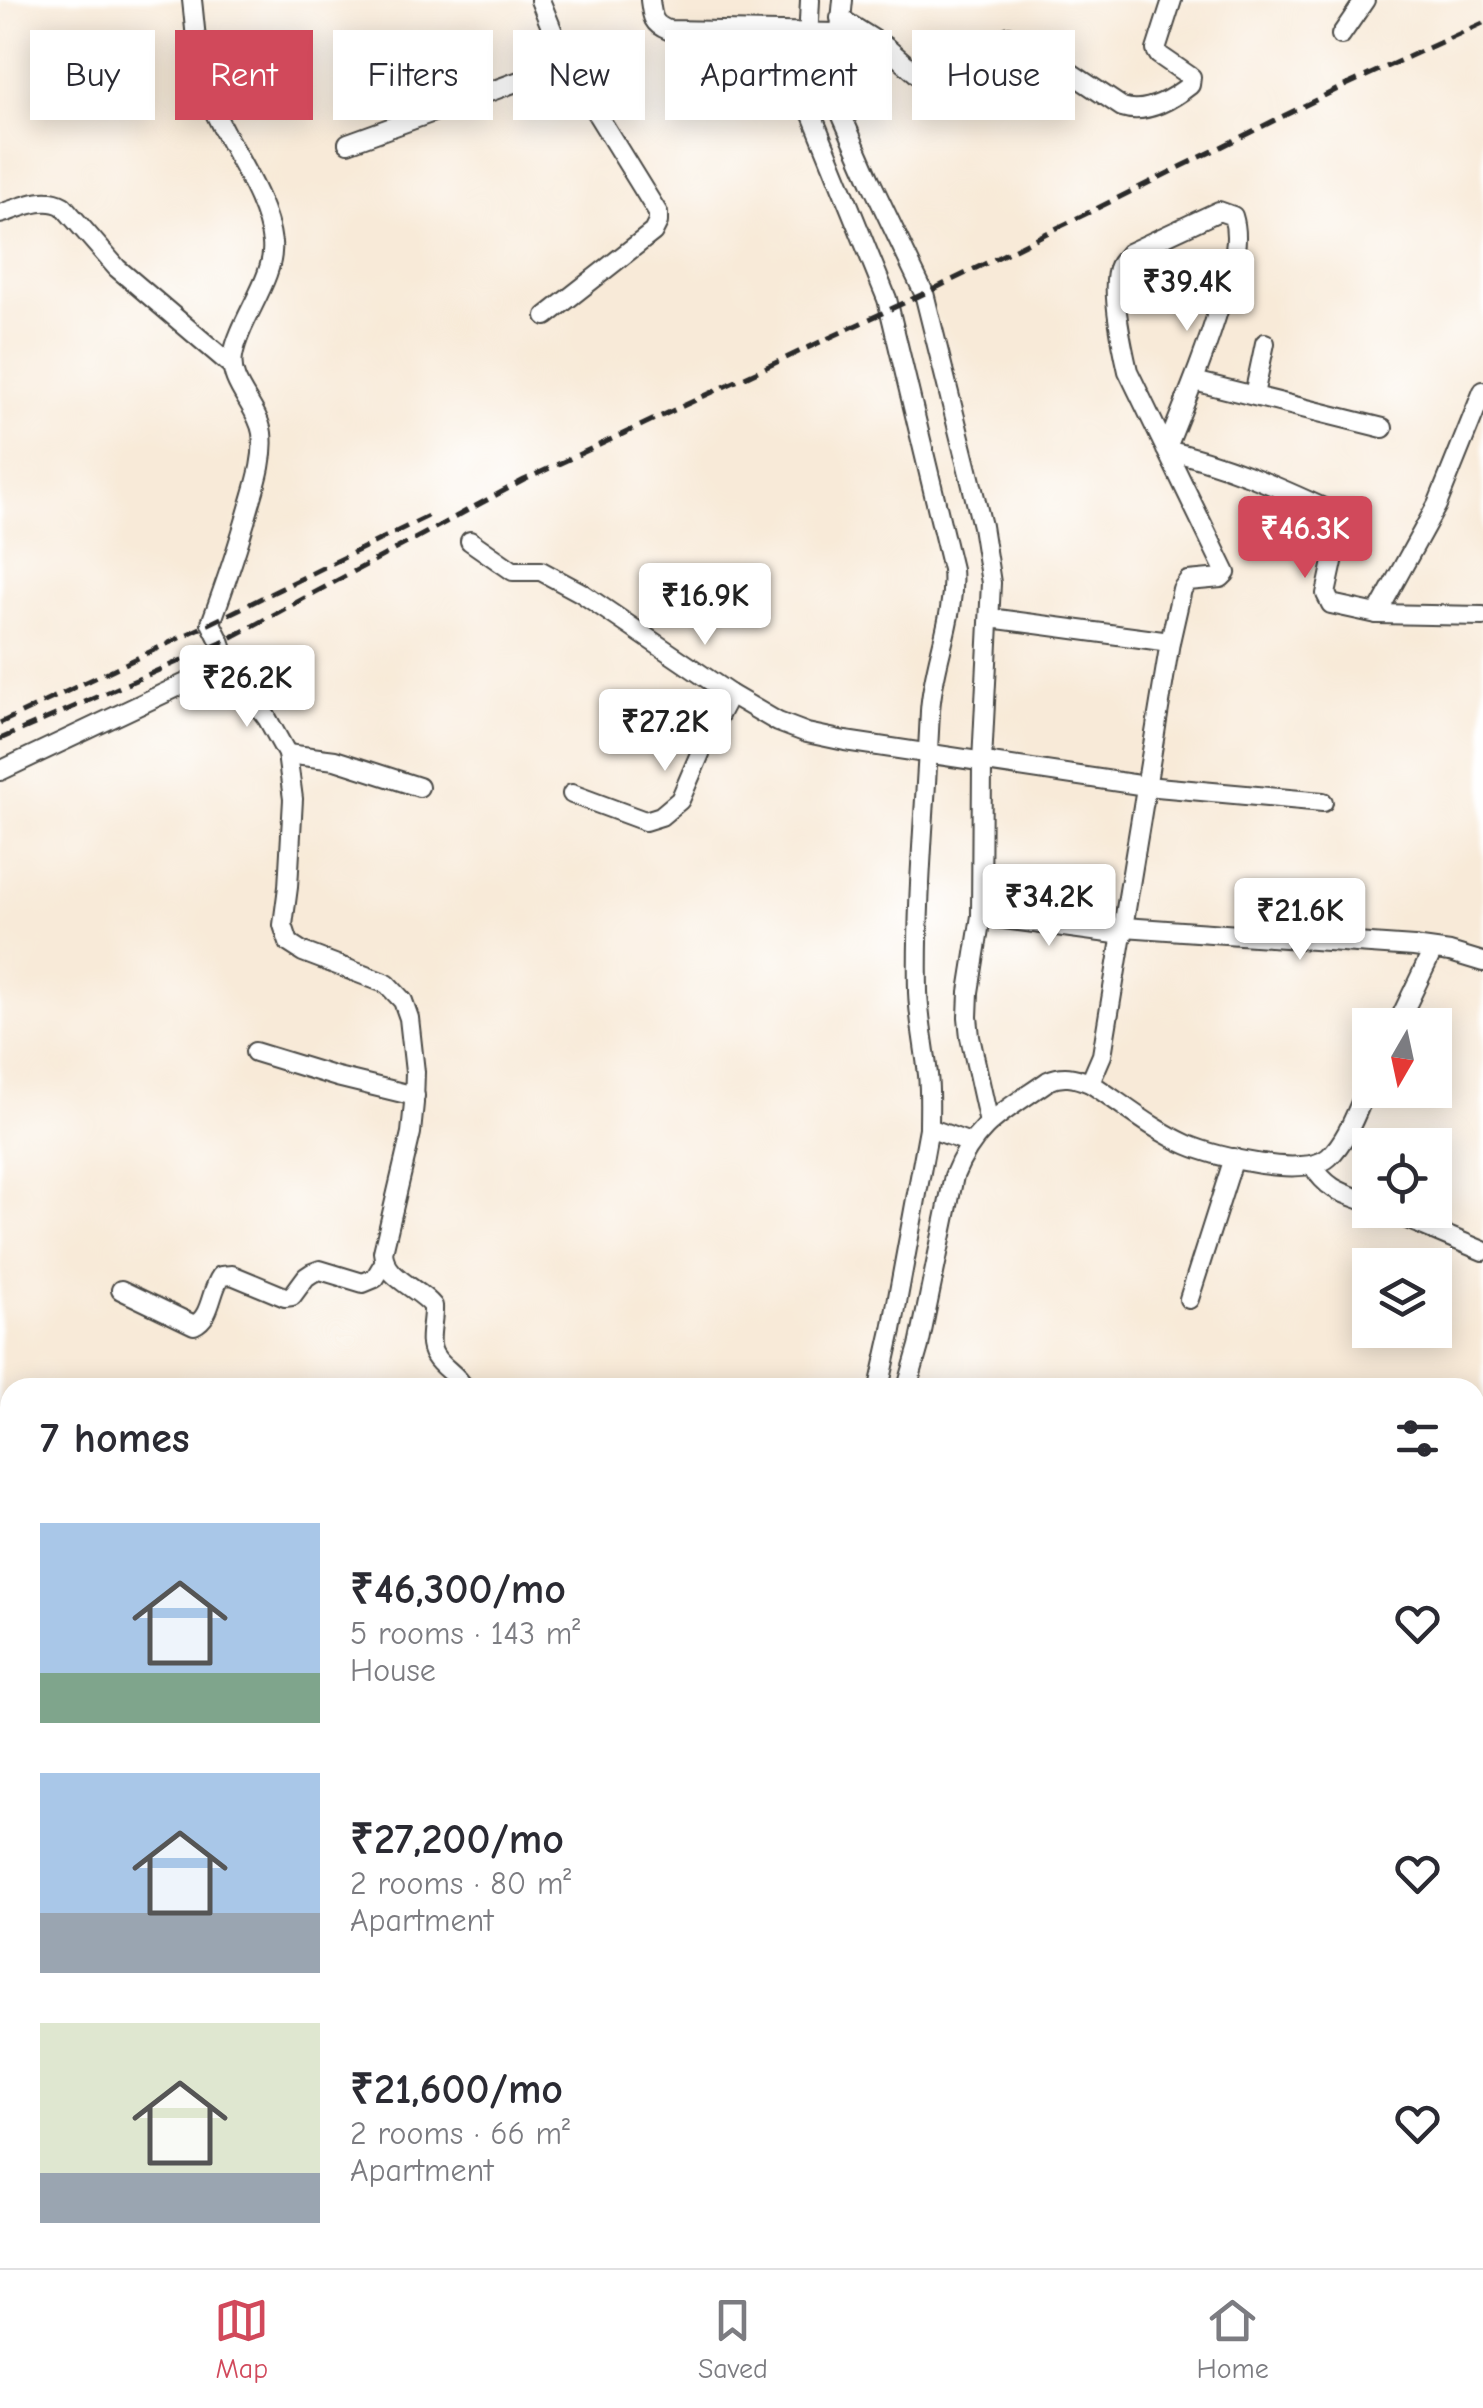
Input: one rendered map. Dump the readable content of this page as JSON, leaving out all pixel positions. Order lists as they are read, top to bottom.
{
  "north": "bottom",
  "page": {
    "chip": [
      "Buy",
      "Rent",
      "Filters",
      "New",
      "Apartment",
      "House"
    ],
    "price": [
      "₹39.4K",
      "₹46.3K",
      "₹16.9K",
      "₹26.2K",
      "₹27.2K",
      "₹34.2K",
      "₹21.6K"
    ],
    "heading": "7 homes",
    "list": [
      {
        "name": "₹46,300/mo",
        "note": "5 rooms · 143 m² · House"
      },
      {
        "name": "₹27,200/mo",
        "note": "2 rooms · 80 m² · Apartment"
      },
      {
        "name": "₹21,600/mo",
        "note": "2 rooms · 66 m² · Apartment"
      }
    ],
    "tabs": ["Map", "Saved", "Home"]
  }
}
